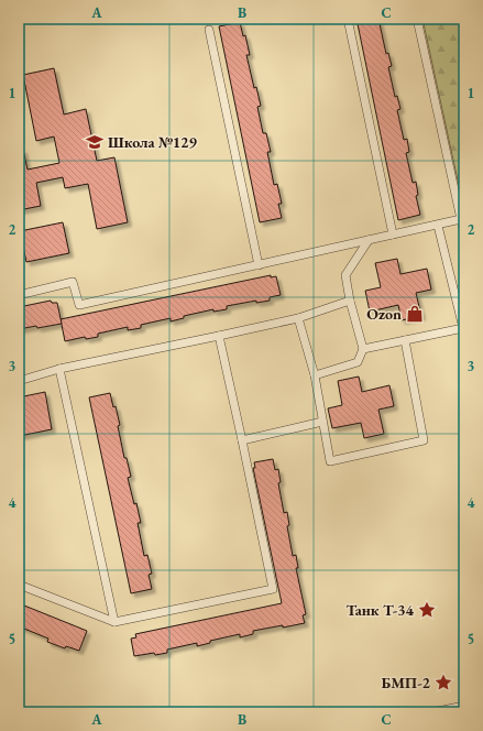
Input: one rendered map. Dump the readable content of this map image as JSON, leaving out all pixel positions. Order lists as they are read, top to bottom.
{
  "places": {
    "school or university": ["Школа №129"],
    "shop": ["Ozon"],
    "place": ["Танк Т-34", "БМП-2"]
  },
  "grid": {
    "columns": ["A", "B", "C"],
    "rows": [
      "1",
      "2",
      "3",
      "4",
      "5"
    ]
  }
}
